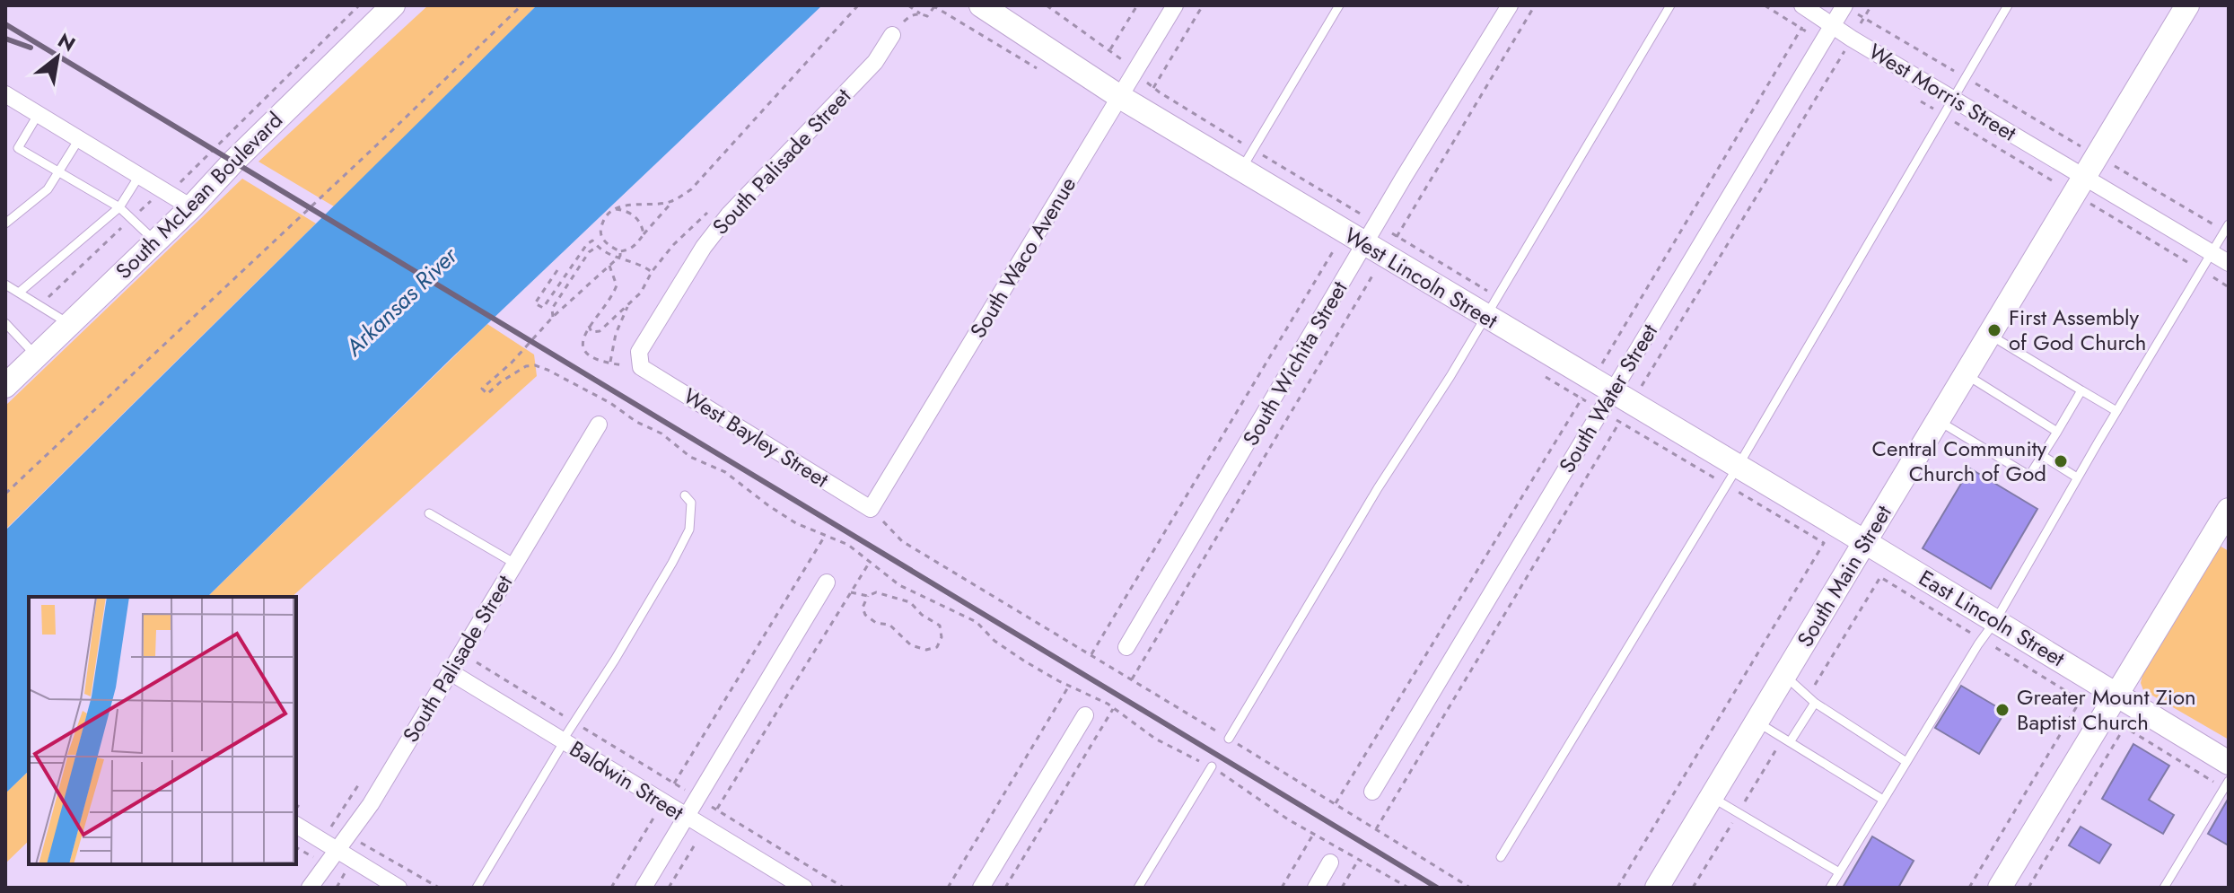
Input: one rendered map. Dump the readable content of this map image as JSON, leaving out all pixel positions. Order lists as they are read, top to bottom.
{
  "streets": {
    "street": [
      "West Morris Street",
      "South Palisade Street",
      "South McLean Boulevard",
      "South Waco Avenue",
      "West Lincoln Street",
      "South Wichita Street",
      "South Water Street",
      "West Bayley Street",
      "South Main Street",
      "East Lincoln Street",
      "Baldwin Street"
    ]
  },
  "crossings": [
    ["West Morris Street", "South Water Street"],
    ["West Morris Street", "South Main Street"],
    ["South Palisade Street", "West Bayley Street"],
    ["South Palisade Street", "Baldwin Street"],
    ["South Waco Avenue", "West Lincoln Street"],
    ["South Waco Avenue", "West Bayley Street"],
    ["West Lincoln Street", "South Wichita Street"],
    ["West Lincoln Street", "South Water Street"],
    ["West Lincoln Street", "South Main Street"],
    ["West Lincoln Street", "East Lincoln Street"],
    ["South Main Street", "East Lincoln Street"]
  ],
  "water": ["Arkansas River"],
  "places": ["First Assembly of God Church", "Central Community Church of God", "Greater Mount Zion Baptist Church"],
  "north": "top right"
}
